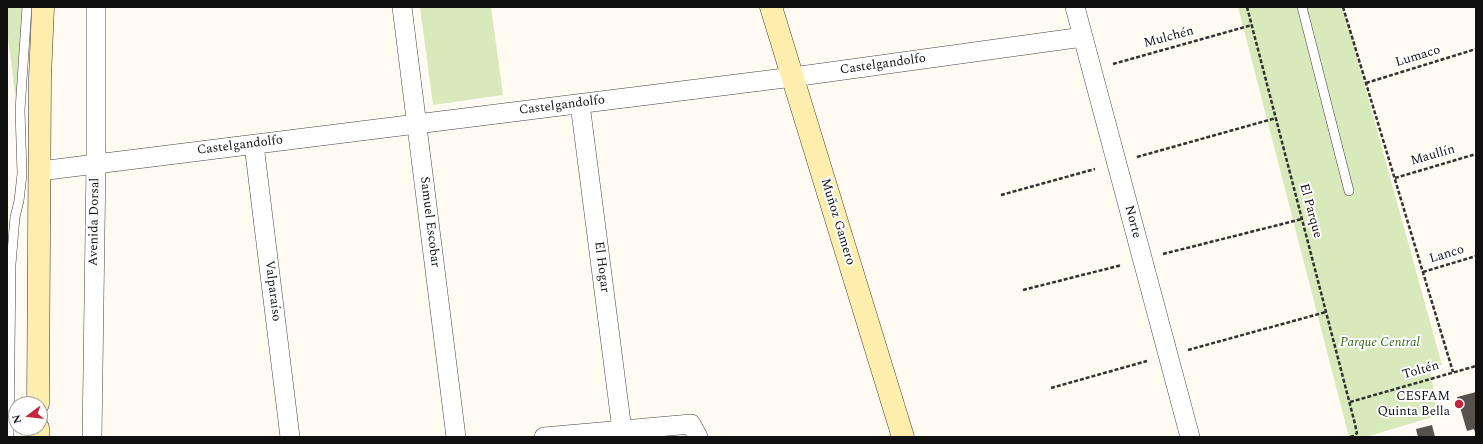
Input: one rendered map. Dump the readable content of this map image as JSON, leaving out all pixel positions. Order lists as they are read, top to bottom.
{
  "streets": {
    "street": [
      "Castelgandolfo",
      "Avenida Dorsal",
      "Samuel Escobar",
      "Muñoz Gamero",
      "Norte",
      "El Hogar",
      "Valparaíso"
    ],
    "path": [
      "Mulchén",
      "Lumaco",
      "Maullín",
      "El Parque",
      "Lanco",
      "Toltén"
    ]
  },
  "crossings": [
    ["Mulchén", "El Parque"],
    ["Mulchén", "Norte"],
    ["Castelgandolfo", "Avenida Dorsal"],
    ["Castelgandolfo", "Samuel Escobar"],
    ["Castelgandolfo", "Muñoz Gamero"],
    ["Castelgandolfo", "Norte"],
    ["Castelgandolfo", "El Hogar"],
    ["Castelgandolfo", "Valparaíso"],
    ["El Parque", "Toltén"]
  ],
  "parks": ["Parque Central"],
  "places": ["CESFAM Quinta Bella"],
  "north": "left"
}
